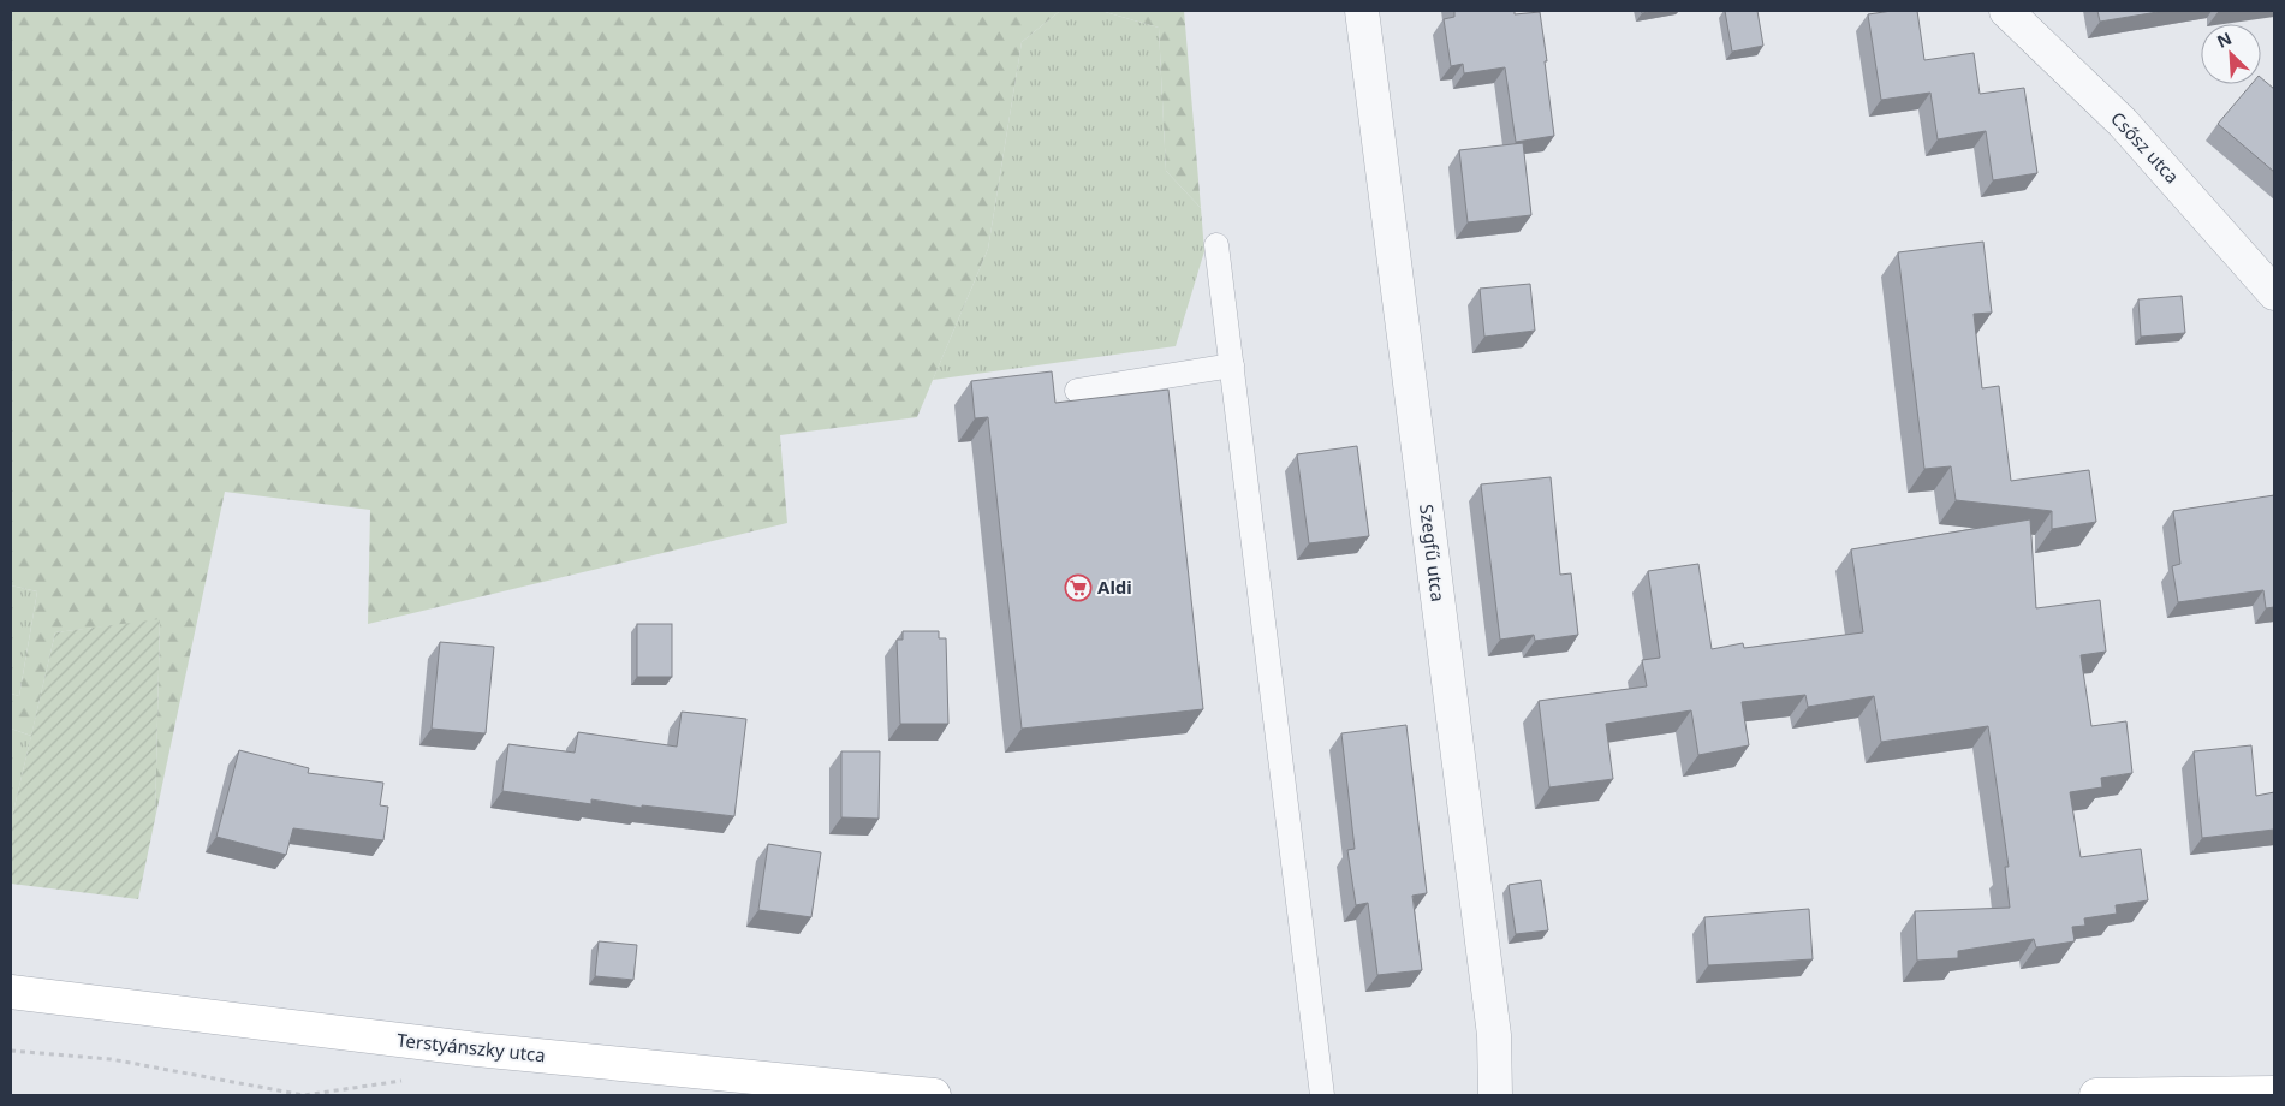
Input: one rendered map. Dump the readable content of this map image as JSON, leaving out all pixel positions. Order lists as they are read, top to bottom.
{
  "streets": {
    "main road": ["Terstyánszky utca"],
    "street": ["Csősz utca", "Szegfű utca"]
  },
  "places": {
    "supermarket": ["Aldi"]
  },
  "north": "top left"
}
